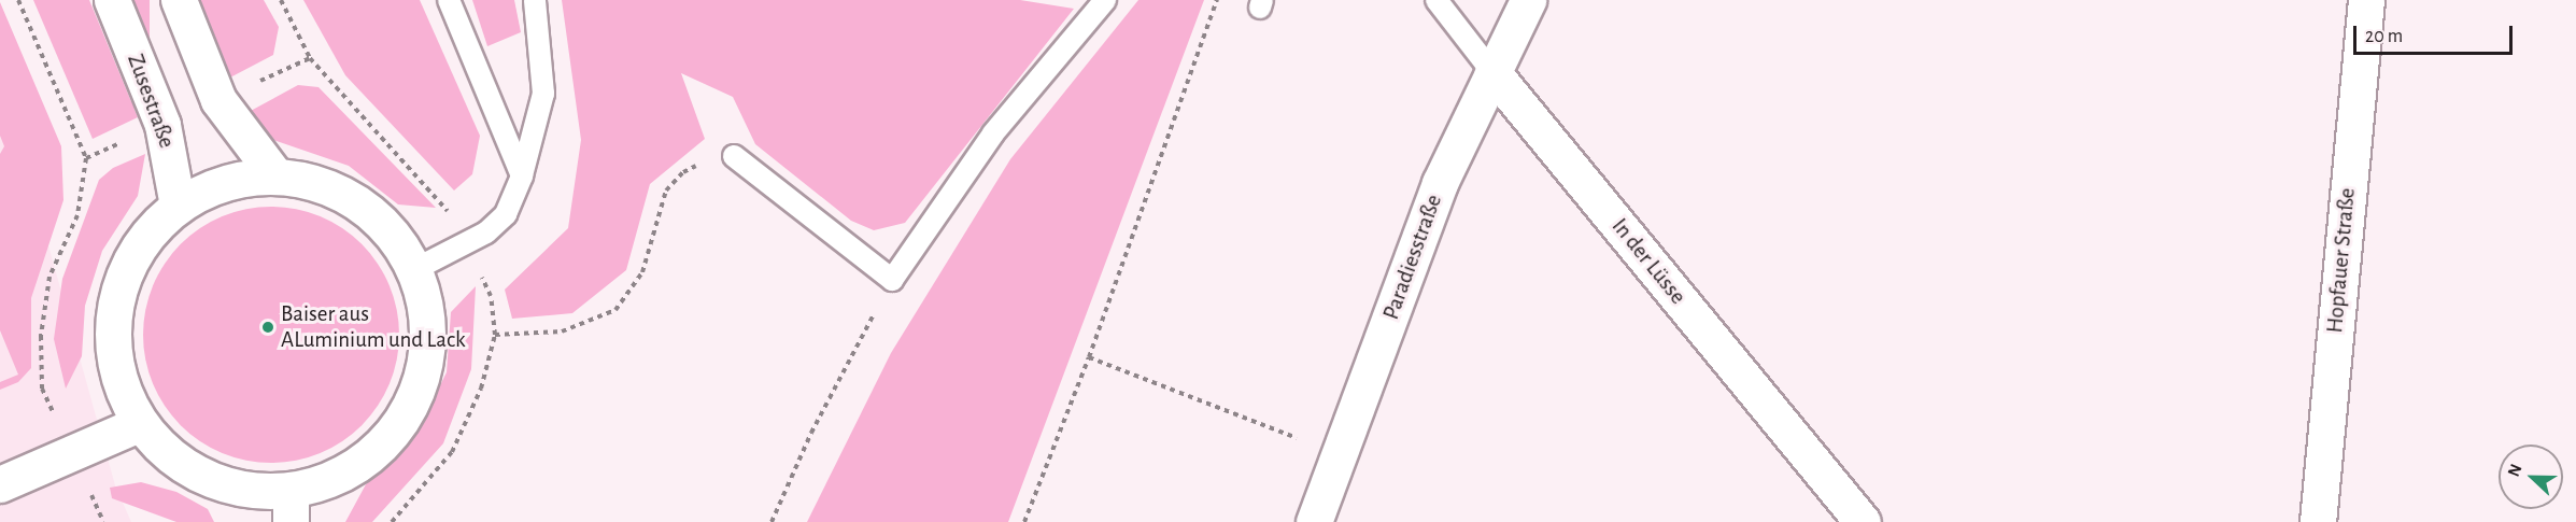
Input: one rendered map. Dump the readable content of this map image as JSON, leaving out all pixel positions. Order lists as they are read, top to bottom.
{
  "streets": {
    "street": [
      "Zusestraße",
      "Paradiesstraße",
      "Hopfauer Straße",
      "In der Lüsse"
    ]
  },
  "crossings": [
    ["Paradiesstraße", "In der Lüsse"]
  ],
  "places": ["Baiser aus ALuminium und Lack"],
  "scale_bar": "20 m",
  "north": "left"
}
